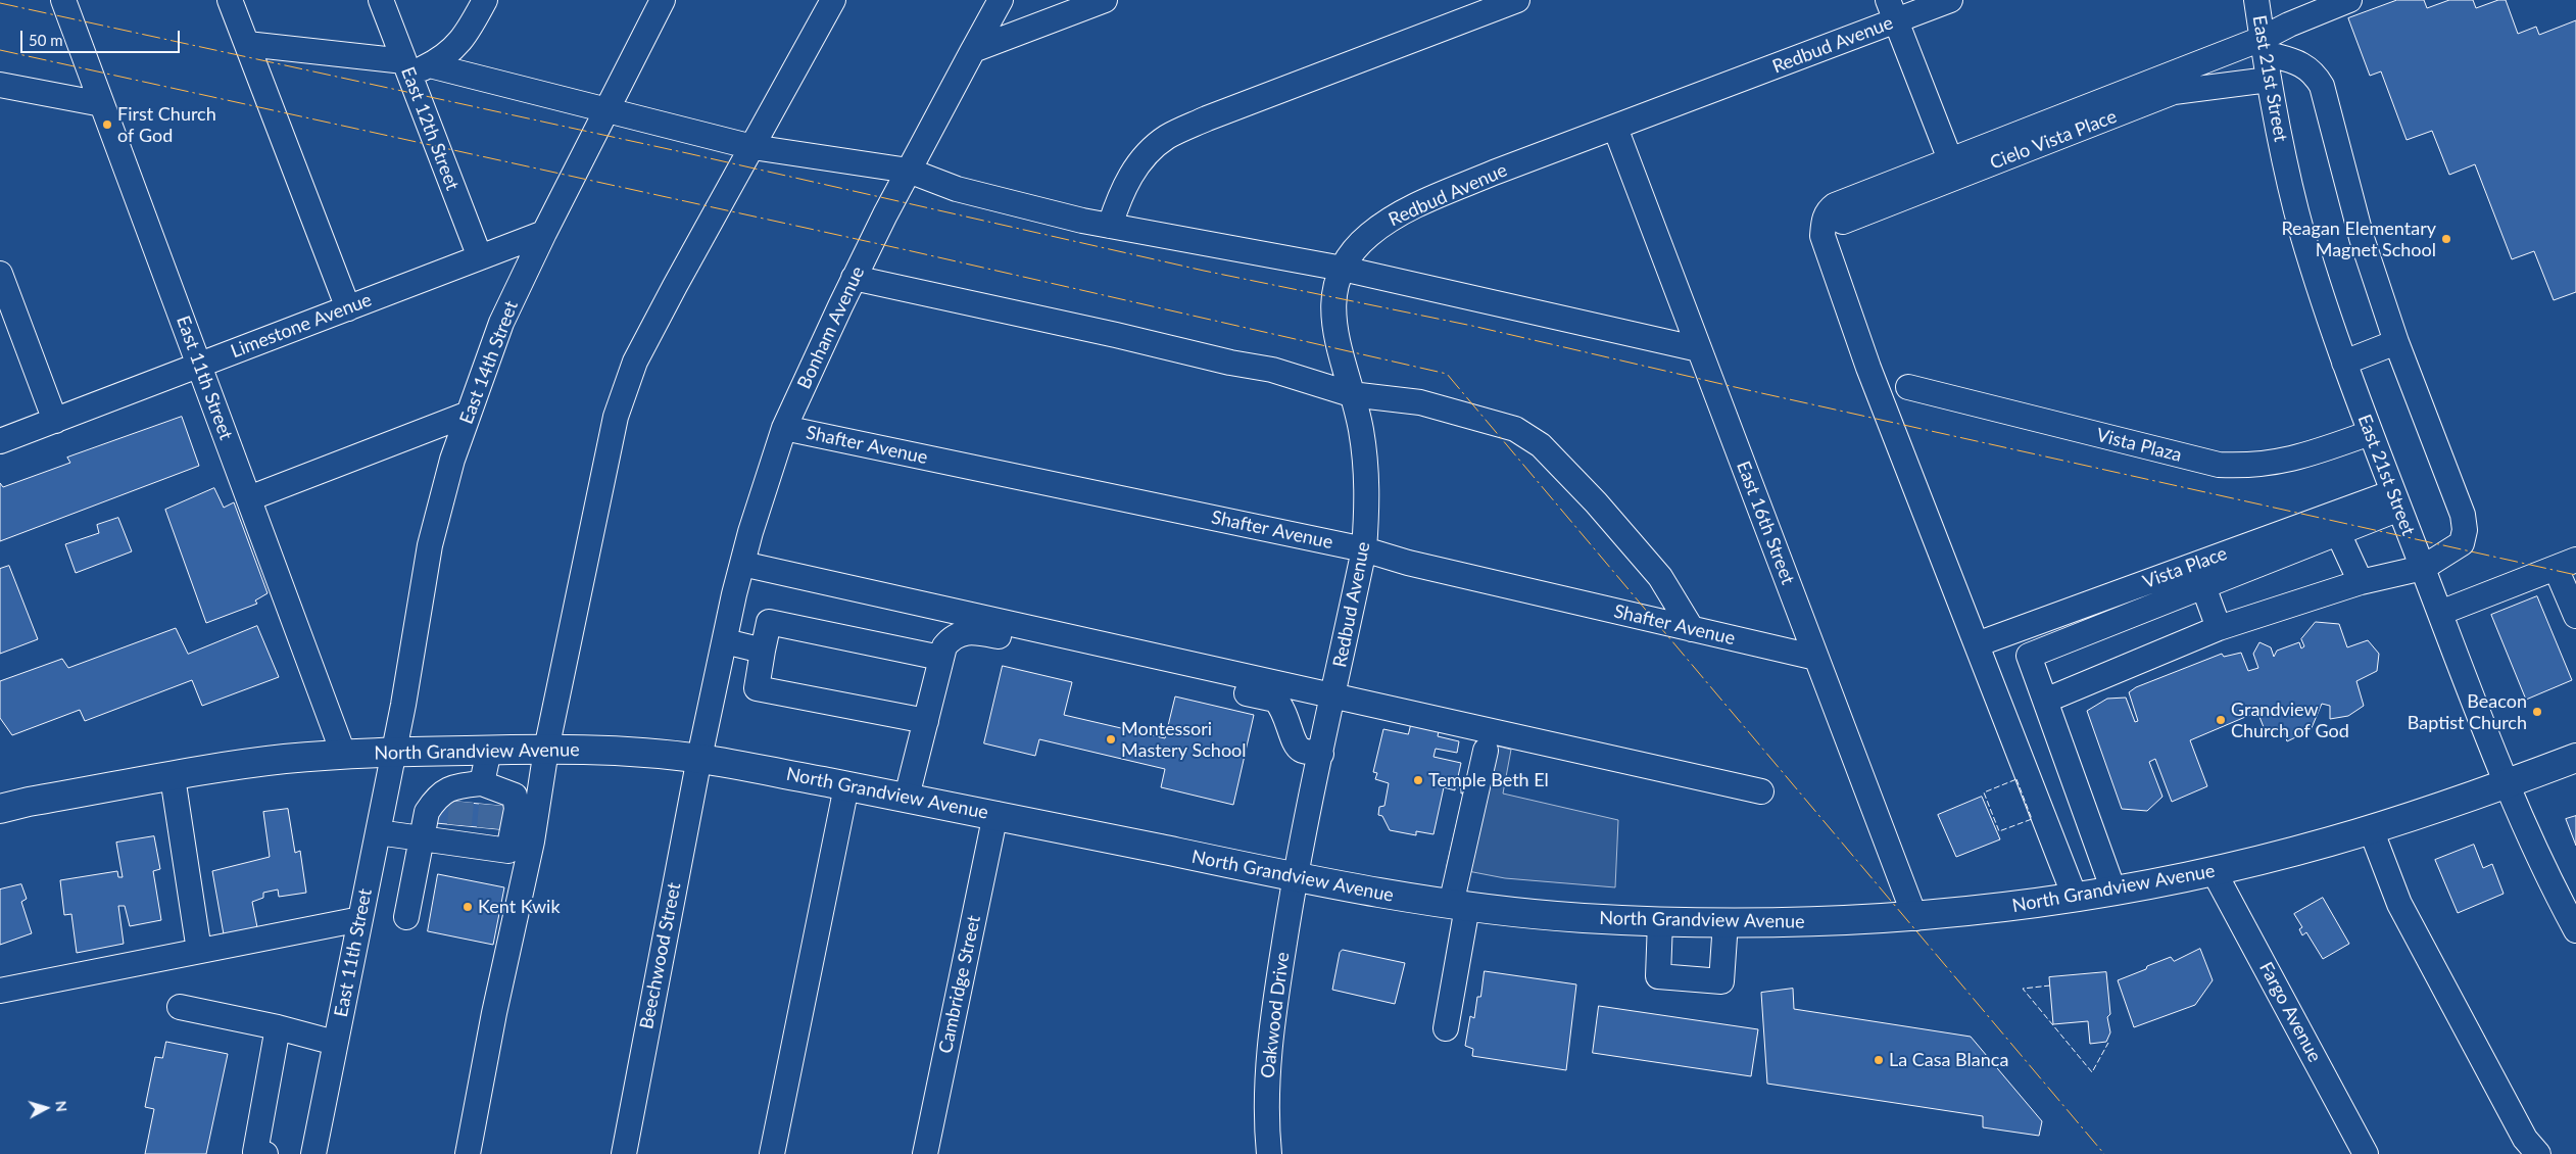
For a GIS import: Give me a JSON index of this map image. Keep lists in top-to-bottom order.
{
  "streets": {
    "main road": ["North Grandview Avenue"],
    "street": [
      "Redbud Avenue",
      "East 21st Street",
      "East 12th Street",
      "Cielo Vista Place",
      "Limestone Avenue",
      "Bonham Avenue",
      "East 14th Street",
      "East 11th Street",
      "Shafter Avenue",
      "Vista Plaza",
      "East 16th Street",
      "Vista Place",
      "Beechwood Street",
      "Cambridge Street",
      "Fargo Avenue",
      "Oakwood Drive"
    ]
  },
  "crossings": [
    ["Redbud Avenue", "Shafter Avenue"],
    ["Redbud Avenue", "East 16th Street"],
    ["Redbud Avenue", "North Grandview Avenue"],
    ["Redbud Avenue", "Oakwood Drive"],
    ["East 21st Street", "Cielo Vista Place"],
    ["East 21st Street", "Vista Plaza"],
    ["East 21st Street", "Vista Place"],
    ["East 21st Street", "North Grandview Avenue"],
    ["East 12th Street", "Limestone Avenue"],
    ["Limestone Avenue", "East 14th Street"],
    ["Limestone Avenue", "East 11th Street"],
    ["Bonham Avenue", "Shafter Avenue"],
    ["Bonham Avenue", "North Grandview Avenue"],
    ["Bonham Avenue", "Beechwood Street"],
    ["East 14th Street", "East 11th Street"],
    ["East 14th Street", "North Grandview Avenue"],
    ["East 11th Street", "North Grandview Avenue"],
    ["Shafter Avenue", "East 16th Street"],
    ["East 16th Street", "North Grandview Avenue"],
    ["North Grandview Avenue", "Beechwood Street"],
    ["North Grandview Avenue", "Cambridge Street"],
    ["North Grandview Avenue", "Fargo Avenue"],
    ["North Grandview Avenue", "Oakwood Drive"]
  ],
  "places": [
    "First Church of God",
    "Reagan Elementary Magnet School",
    "Beacon Baptist Church",
    "Grandview Church of God",
    "Montessori Mastery School",
    "Temple Beth El",
    "Kent Kwik",
    "La Casa Blanca"
  ],
  "scale_bar": "50 m",
  "north": "right"
}
